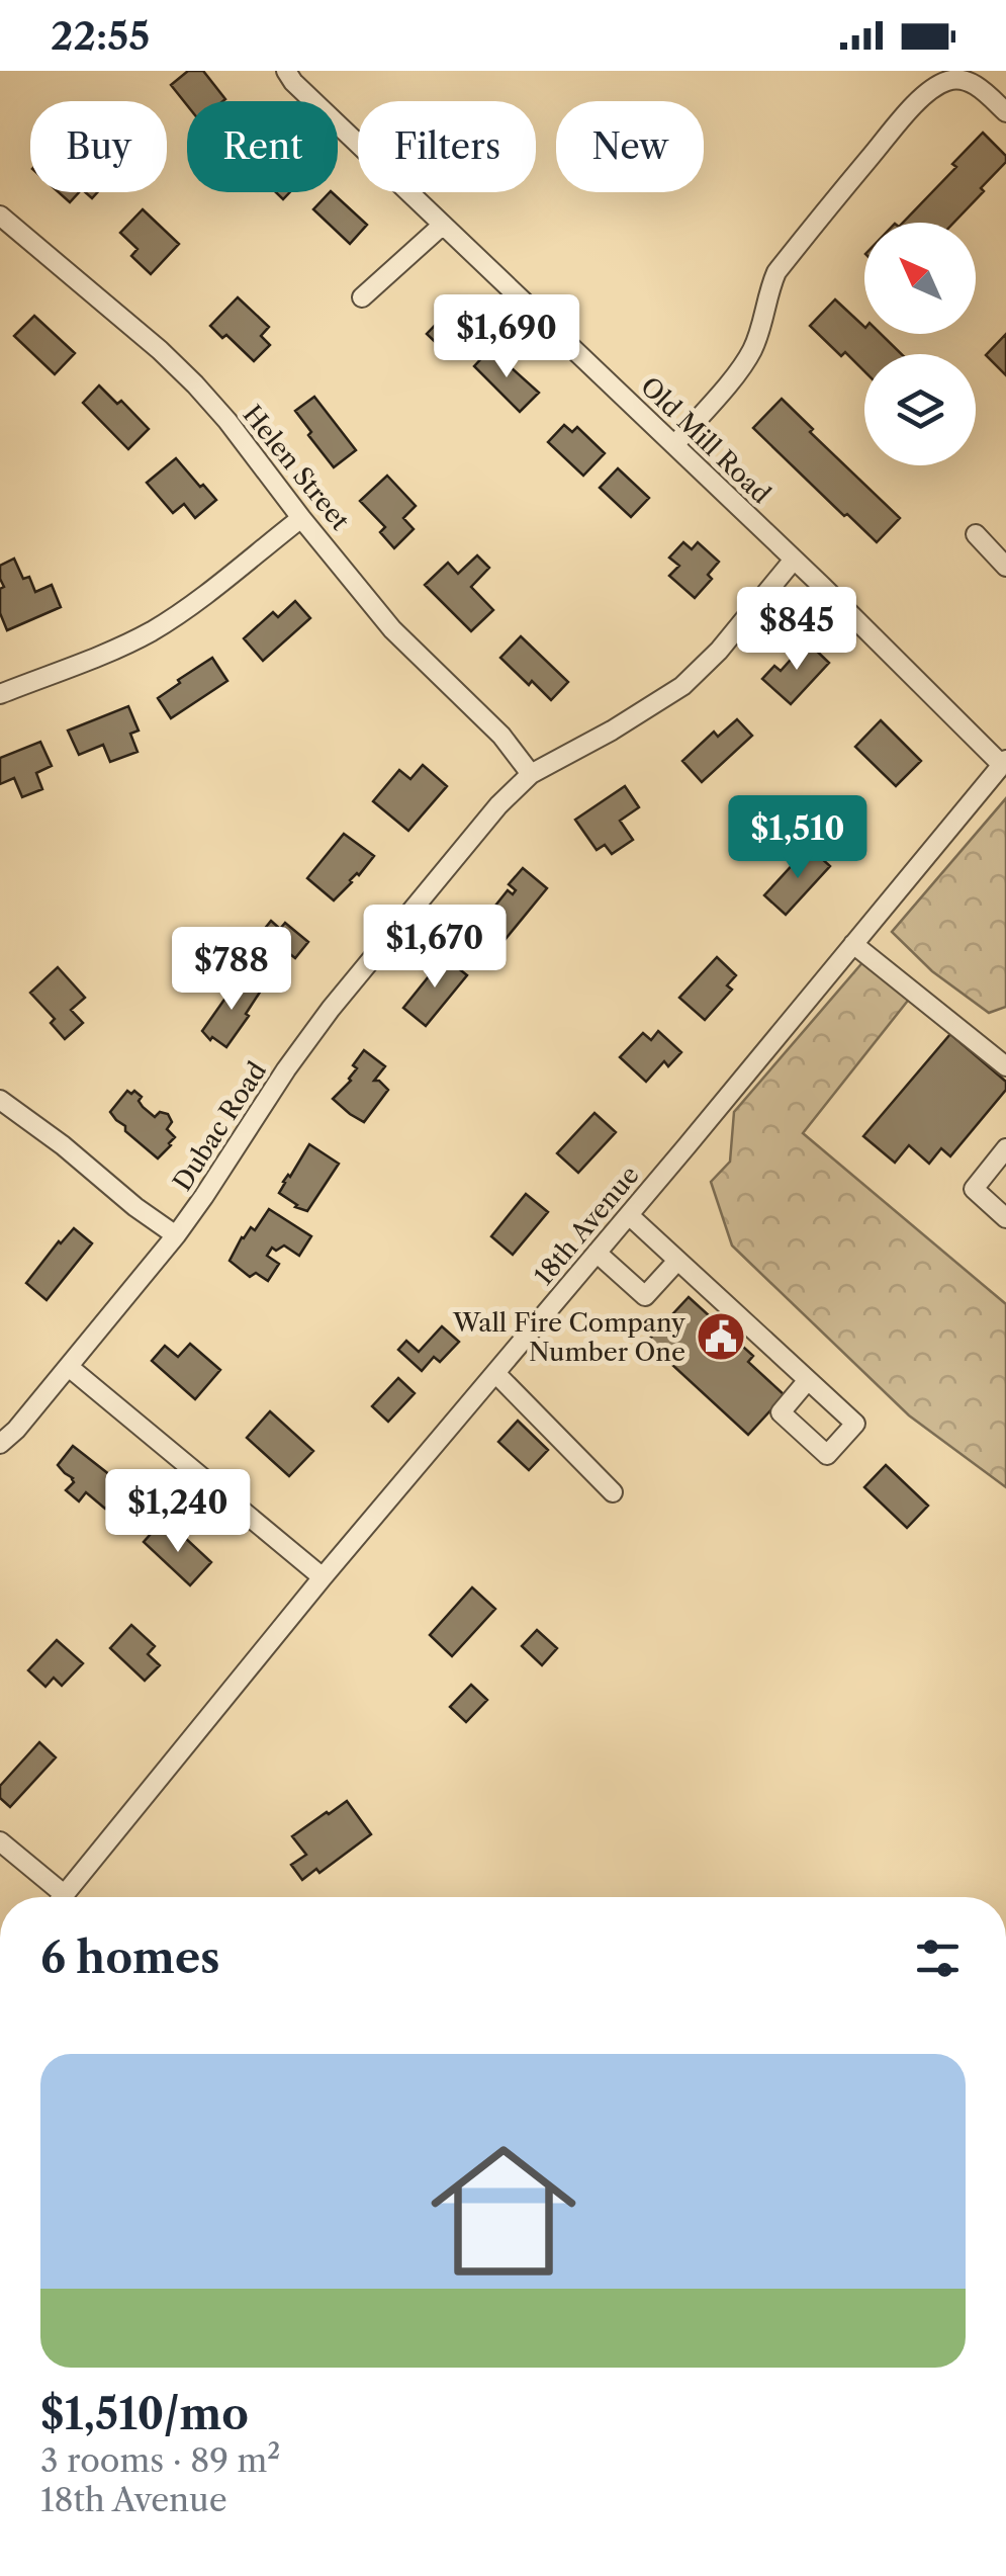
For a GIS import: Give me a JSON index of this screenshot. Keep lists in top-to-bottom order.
{
  "streets": {
    "street": [
      "Old Mill Road",
      "Helen Street",
      "Dubac Road",
      "18th Avenue"
    ]
  },
  "crossings": [
    ["Old Mill Road", "Dubac Road"],
    ["Old Mill Road", "18th Avenue"],
    ["Helen Street", "Dubac Road"]
  ],
  "places": {
    "public building": ["Wall Fire Company Number One"]
  },
  "north": "top left",
  "page": {
    "status": "22:55",
    "chip": [
      "Buy",
      "Rent",
      "Filters",
      "New"
    ],
    "price": [
      "$1,690",
      "$845",
      "$1,510",
      "$1,670",
      "$788",
      "$1,240"
    ],
    "heading": "6 homes",
    "list": [
      {
        "name": "$1,510/mo",
        "note": "3 rooms · 89 m² · 18th Avenue"
      }
    ]
  }
}
